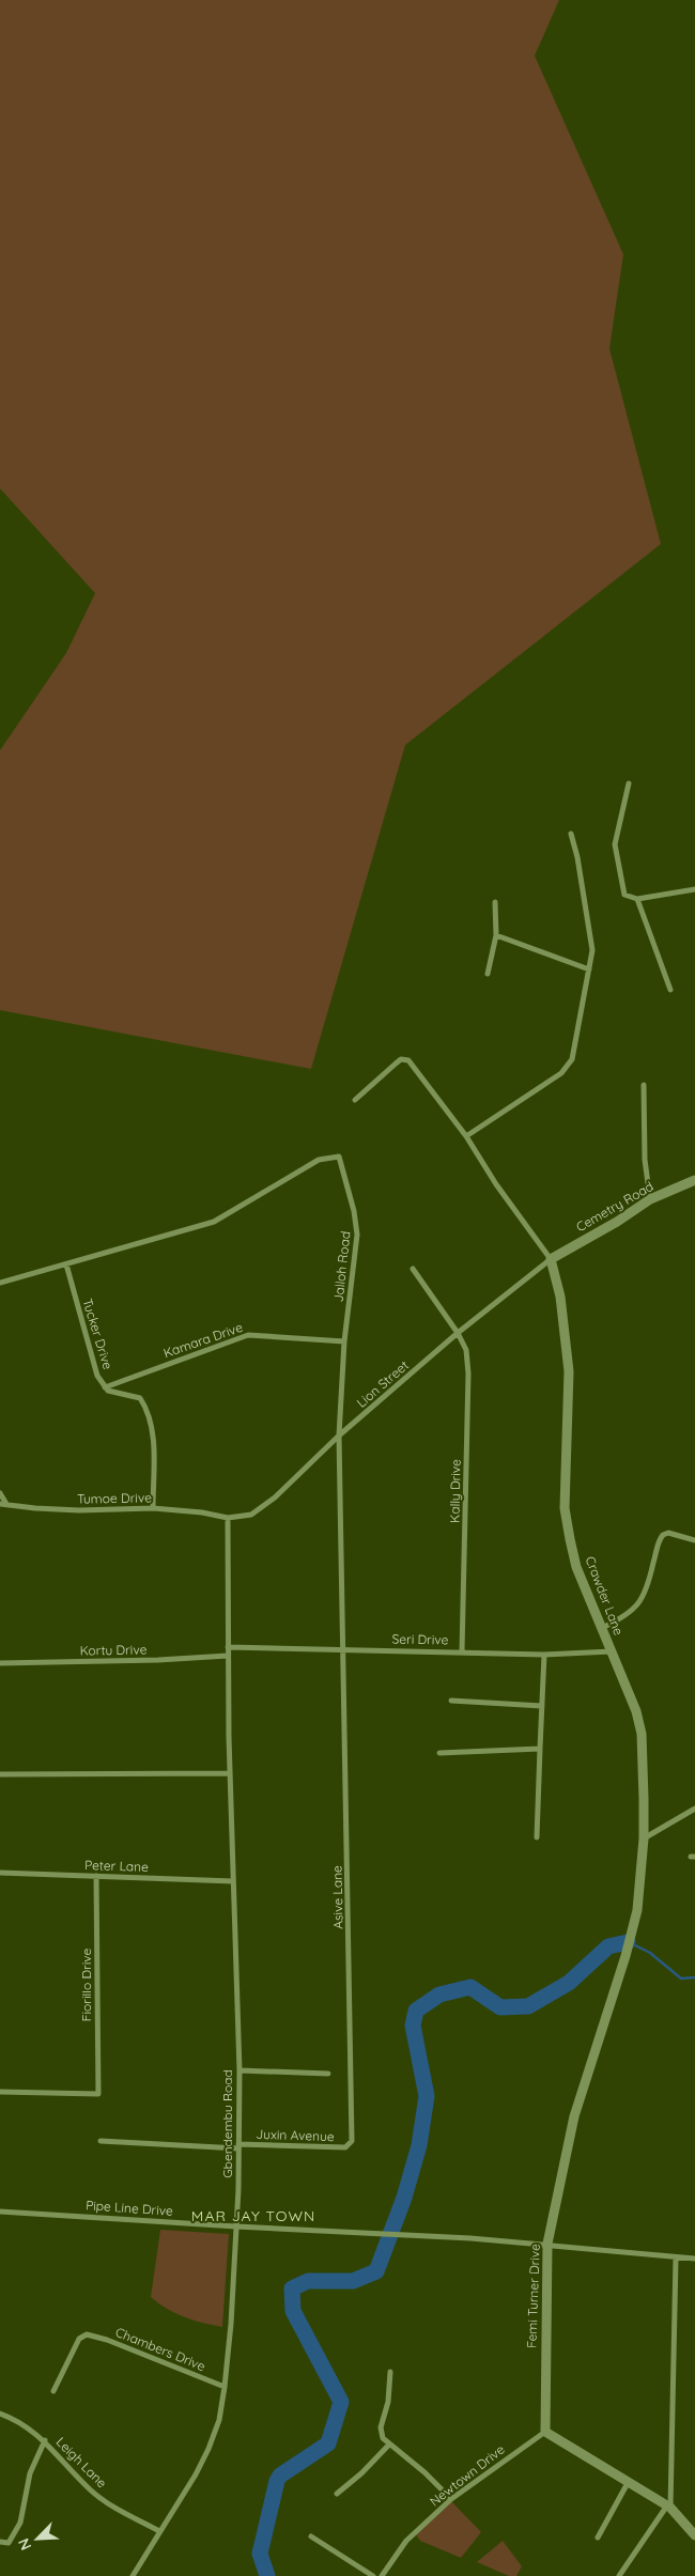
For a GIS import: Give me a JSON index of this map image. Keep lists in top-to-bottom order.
{
  "streets": {
    "street": [
      "Cemetry Road",
      "Jalloh Road",
      "Tucker Drive",
      "Kamara Drive",
      "Lion Street",
      "Kally Drive",
      "Tumoe Drive",
      "Crawder Lane",
      "Seri Drive",
      "Kortu Drive",
      "Peter Lane",
      "Asive Lane",
      "Fiorillo Drive",
      "Gbendembu Road",
      "Juxin Avenue",
      "Pipe Line Drive",
      "Femi Turner Drive",
      "Chambers Drive",
      "Leigh Lane",
      "Newtown Drive"
    ]
  },
  "crossings": [
    ["Cemetry Road", "Lion Street"],
    ["Cemetry Road", "Crawder Lane"],
    ["Jalloh Road", "Tucker Drive"],
    ["Jalloh Road", "Kamara Drive"],
    ["Jalloh Road", "Lion Street"],
    ["Jalloh Road", "Seri Drive"],
    ["Jalloh Road", "Asive Lane"],
    ["Tucker Drive", "Kamara Drive"],
    ["Tucker Drive", "Tumoe Drive"],
    ["Lion Street", "Kally Drive"],
    ["Lion Street", "Tumoe Drive"],
    ["Lion Street", "Crawder Lane"],
    ["Lion Street", "Gbendembu Road"],
    ["Kally Drive", "Seri Drive"],
    ["Tumoe Drive", "Gbendembu Road"],
    ["Crawder Lane", "Seri Drive"],
    ["Crawder Lane", "Femi Turner Drive"],
    ["Seri Drive", "Asive Lane"],
    ["Seri Drive", "Gbendembu Road"],
    ["Kortu Drive", "Gbendembu Road"],
    ["Peter Lane", "Fiorillo Drive"],
    ["Peter Lane", "Gbendembu Road"],
    ["Asive Lane", "Juxin Avenue"],
    ["Gbendembu Road", "Juxin Avenue"],
    ["Gbendembu Road", "Pipe Line Drive"],
    ["Gbendembu Road", "Chambers Drive"],
    ["Gbendembu Road", "Leigh Lane"],
    ["Pipe Line Drive", "Femi Turner Drive"],
    ["Femi Turner Drive", "Newtown Drive"]
  ],
  "districts": ["MAR JAY TOWN"],
  "north": "bottom left"
}
